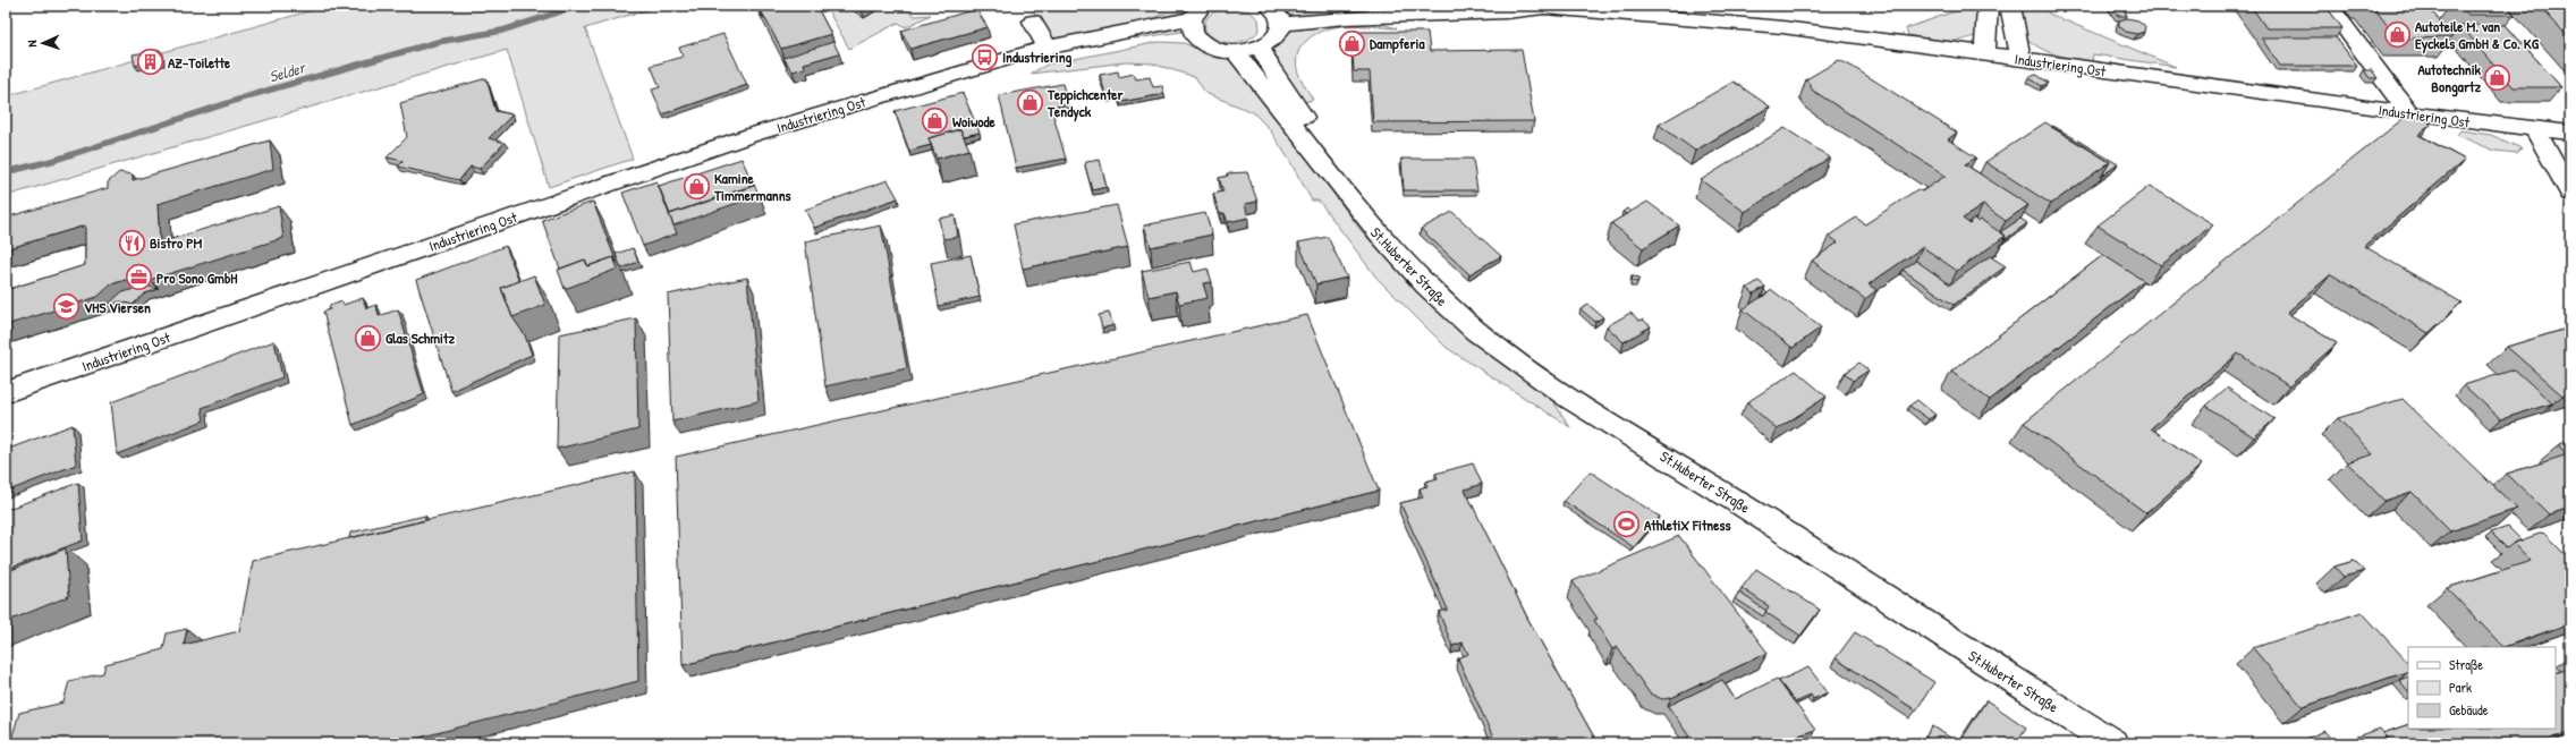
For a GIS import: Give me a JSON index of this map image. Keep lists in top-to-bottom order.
{
  "streets": {
    "street": ["Industriering Ost", "St.Huberter Straße"]
  },
  "water": ["Selder"],
  "places": {
    "shop": [
      "Autoteile M. van Eyckels GmbH & Co. KG",
      "Dampferia",
      "Autotechnik Bongartz",
      "Teppichcenter Tendyck",
      "Woiwode",
      "Kamine Timmermanns",
      "Glas Schmitz"
    ],
    "bus stop": ["Industriering"],
    "building": ["AZ-Toilette"],
    "restaurant": ["Bistro PM"],
    "office": ["Pro Sono GmbH"],
    "school or university": ["VHS Viersen"],
    "sports": ["AthletiX Fitness"]
  },
  "legend": ["Straße", "Park", "Gebäude"],
  "north": "left"
}
